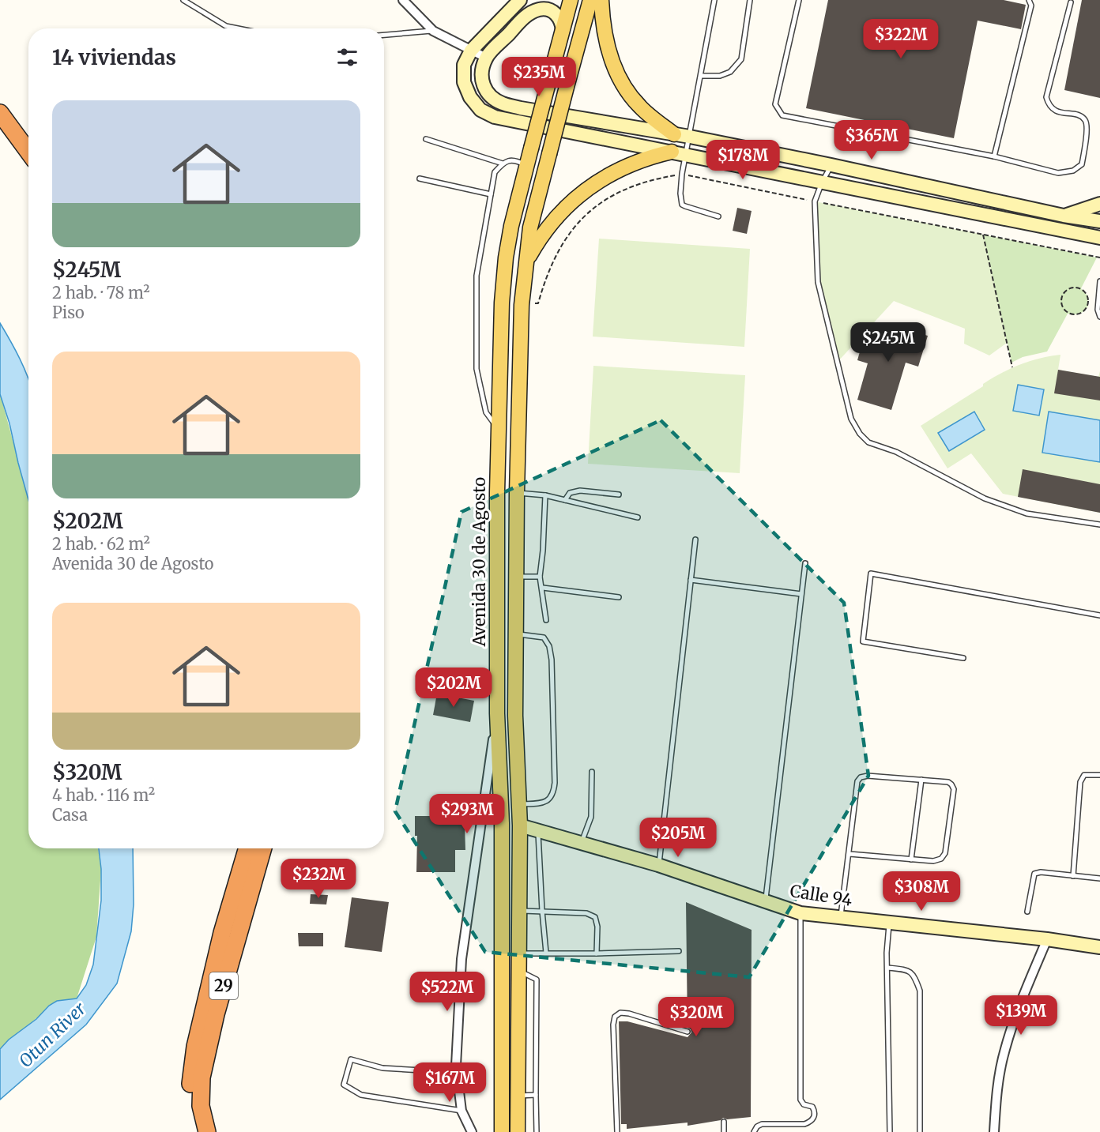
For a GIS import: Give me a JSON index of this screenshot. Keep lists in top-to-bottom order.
{
  "streets": {
    "highway": ["29"],
    "main road": ["Avenida 30 de Agosto"],
    "street": ["Calle 94"]
  },
  "water": ["Otun River"],
  "page": {
    "price": [
      "$322M",
      "$235M",
      "$365M",
      "$178M",
      "$245M",
      "$202M",
      "$293M",
      "$205M",
      "$232M",
      "$308M",
      "$522M",
      "$139M",
      "$320M",
      "$167M"
    ],
    "heading": "14 viviendas",
    "list": [
      {
        "name": "$245M",
        "note": "2 hab. · 78 m² · Piso"
      },
      {
        "name": "$202M",
        "note": "2 hab. · 62 m² · Avenida 30 de Agosto"
      },
      {
        "name": "$320M",
        "note": "4 hab. · 116 m² · Casa"
      }
    ]
  }
}
